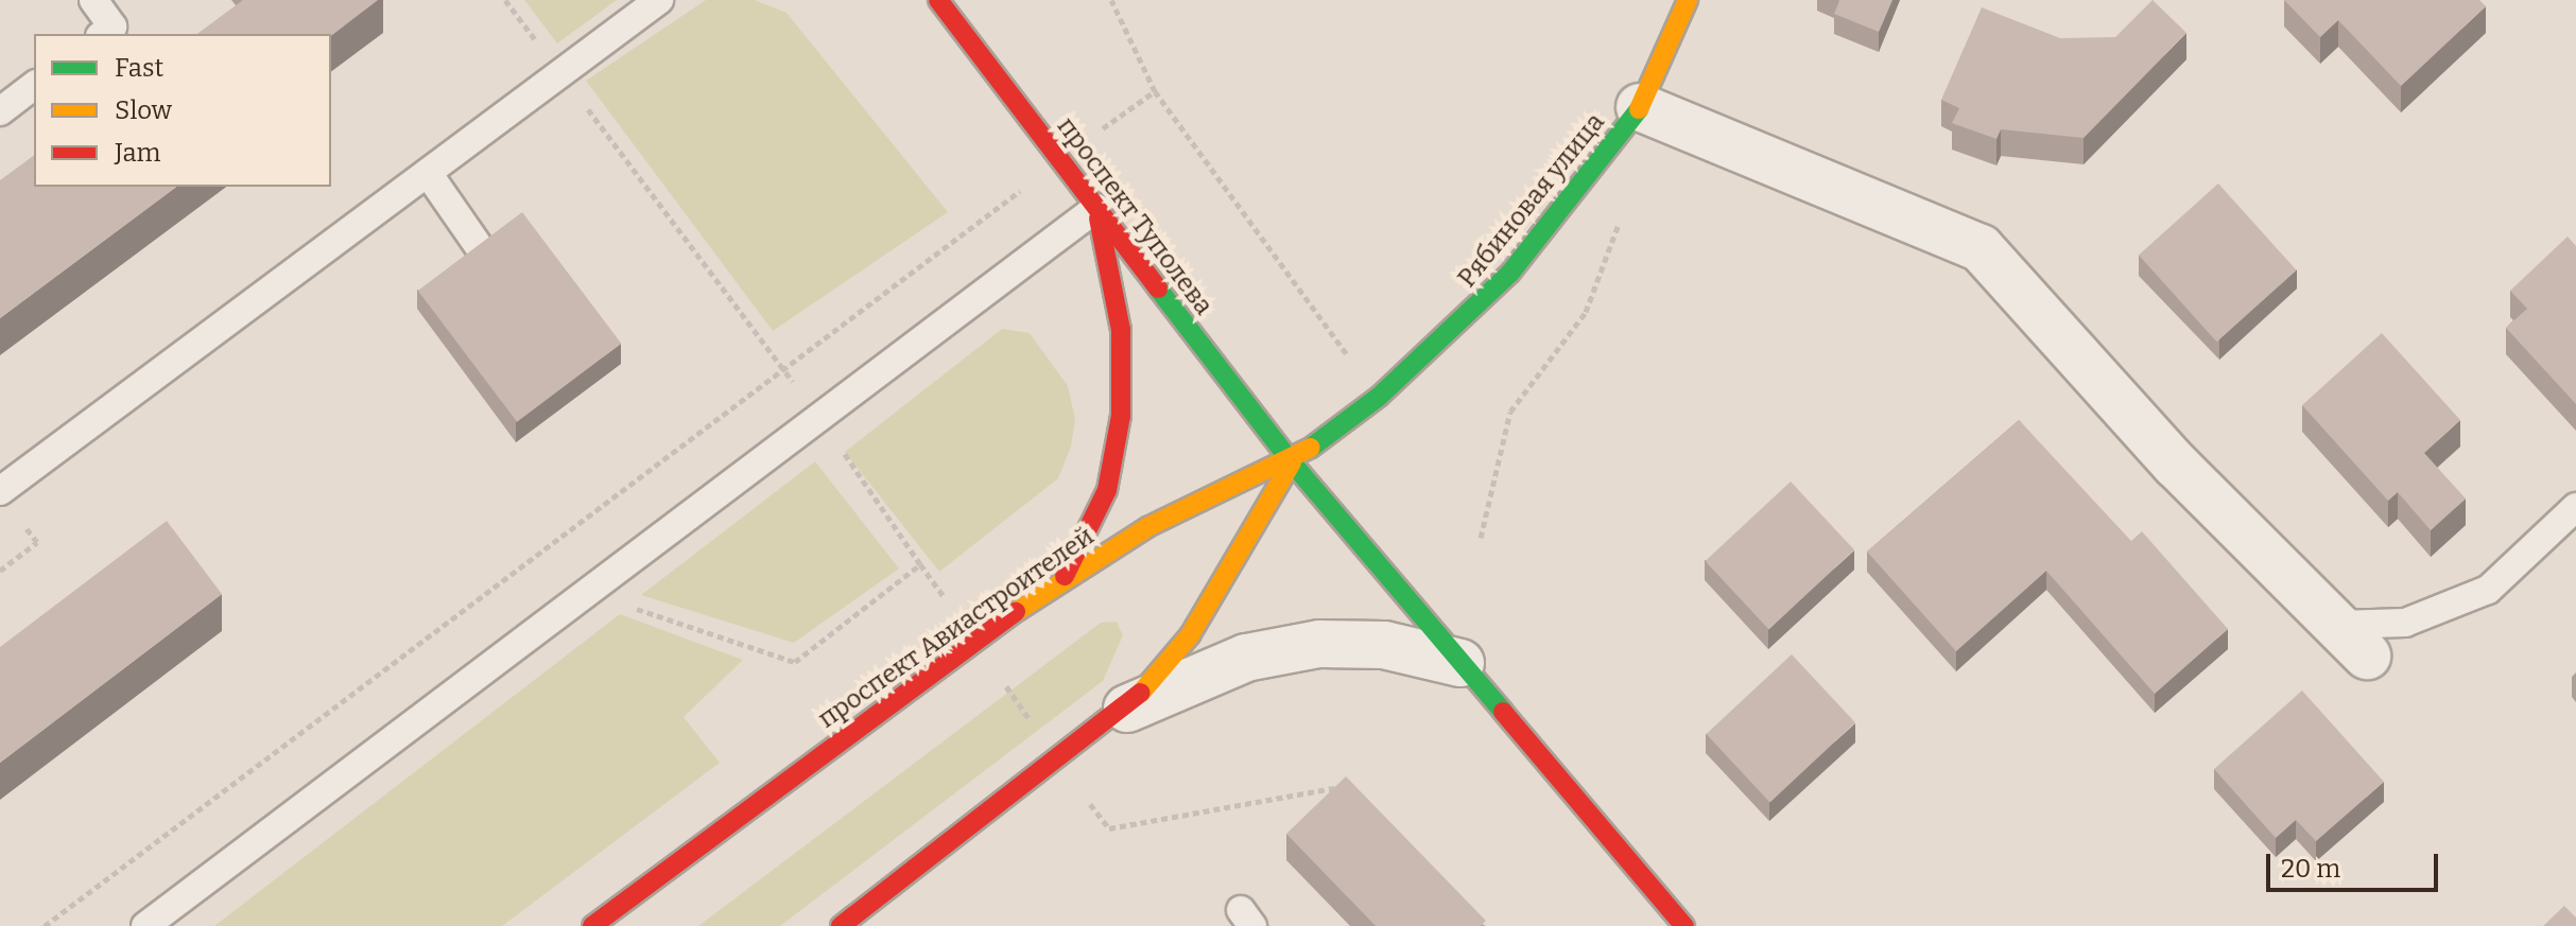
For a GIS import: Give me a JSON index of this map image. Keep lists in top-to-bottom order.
{
  "streets": {
    "main road": ["Рябиновая улица", "проспект Туполева", "проспект Авиастроителей"]
  },
  "crossings": [
    ["Рябиновая улица", "проспект Туполева"],
    ["Рябиновая улица", "проспект Авиастроителей"],
    ["проспект Туполева", "проспект Авиастроителей"]
  ],
  "legend": ["Fast", "Slow", "Jam"],
  "scale_bar": "20 m"
}
